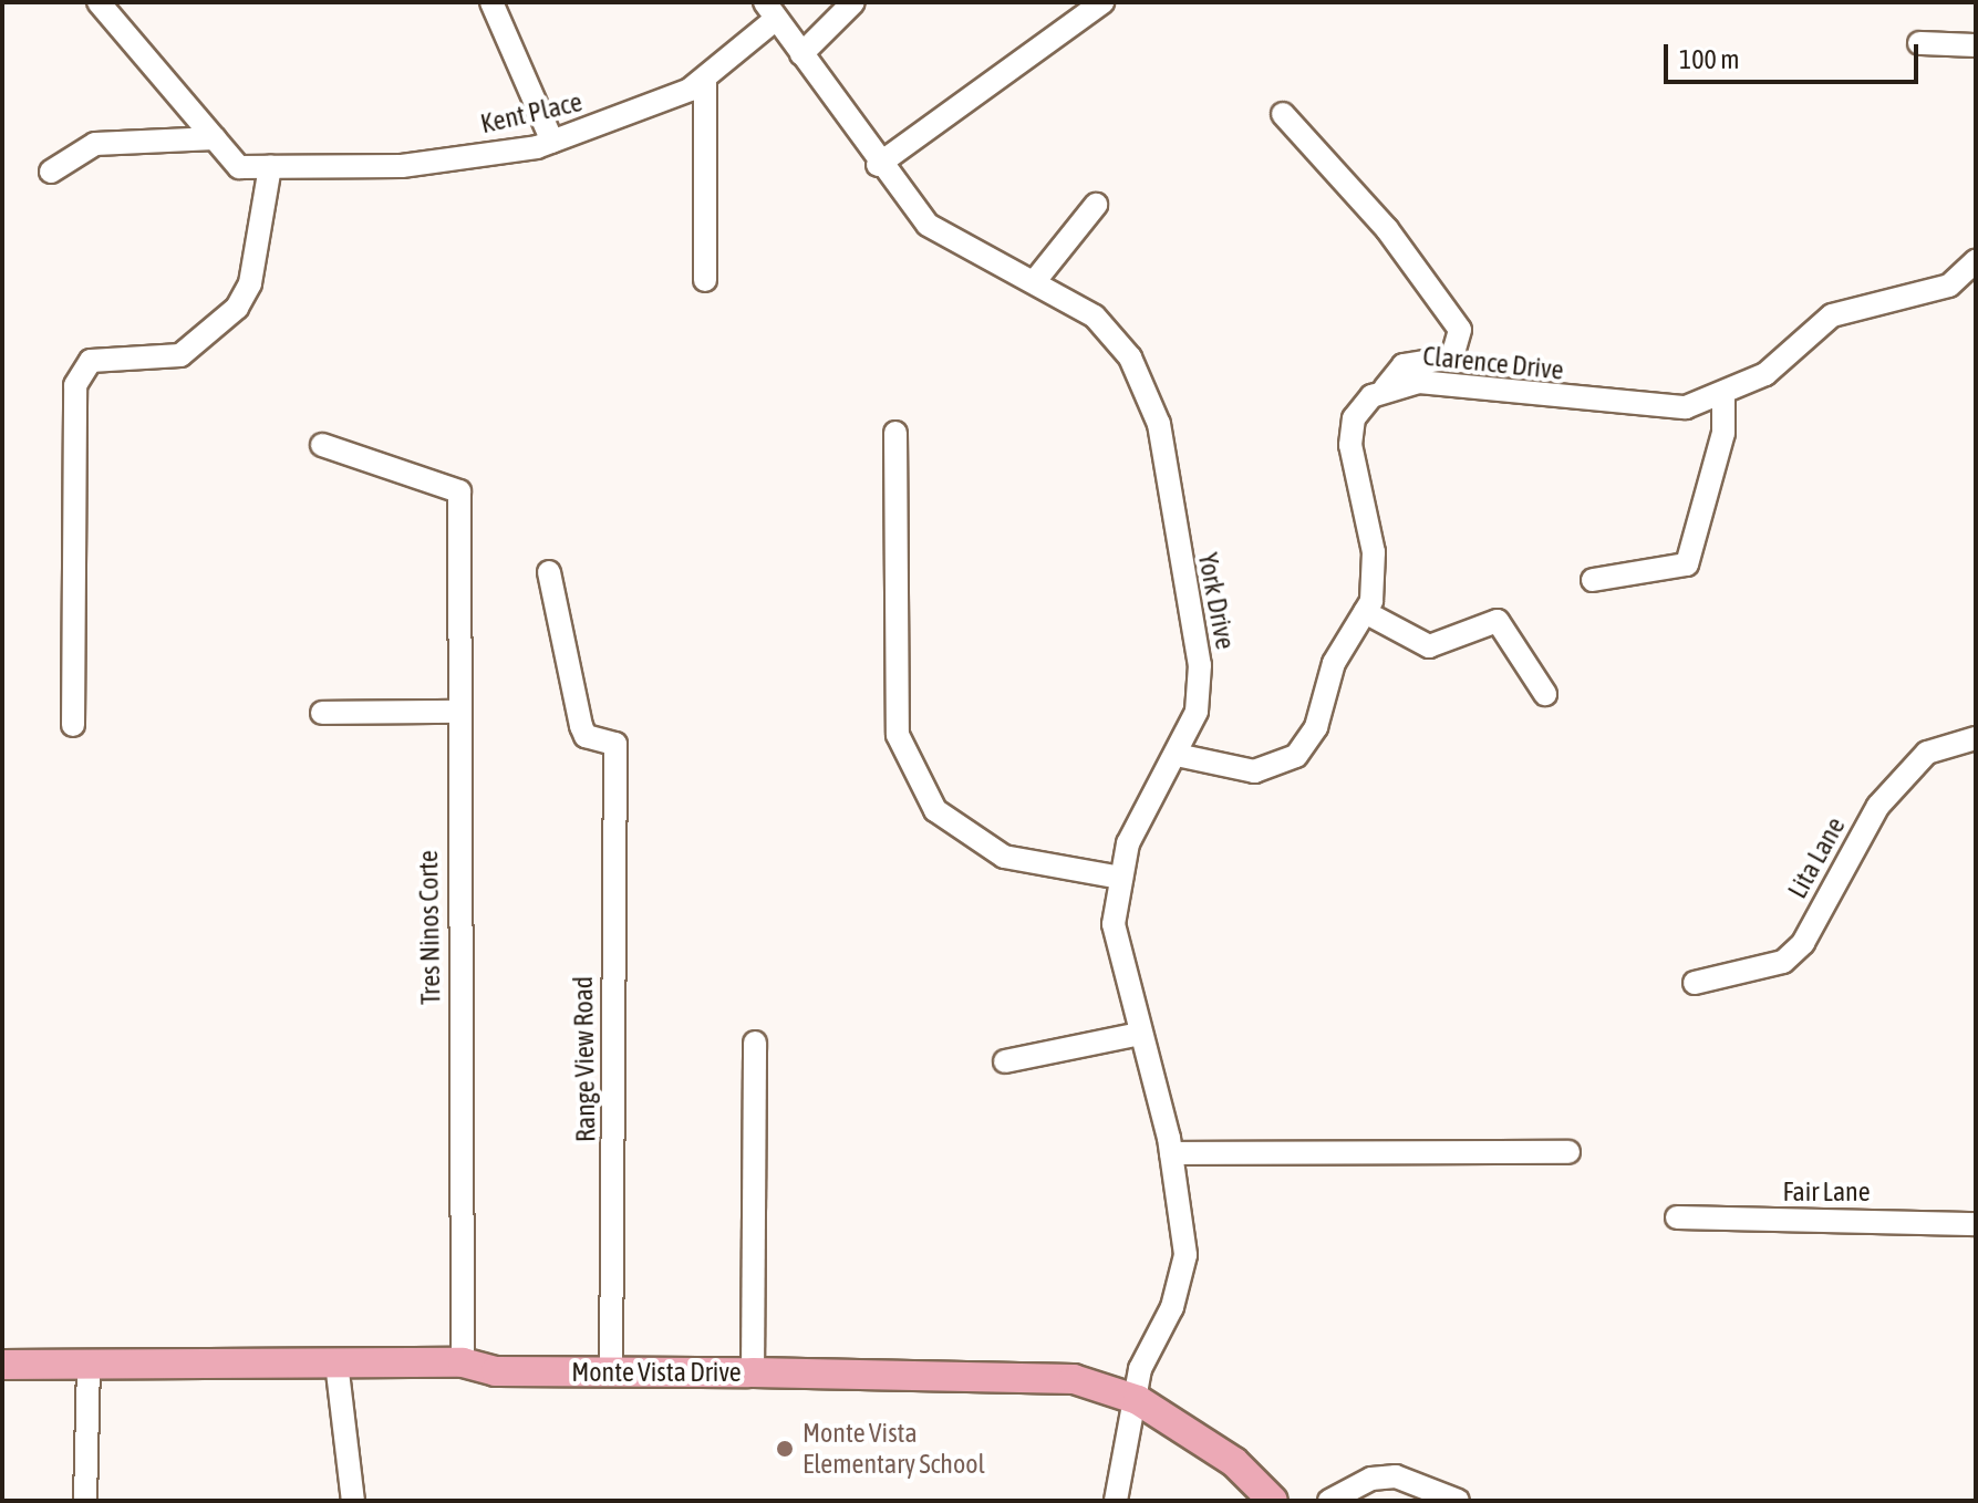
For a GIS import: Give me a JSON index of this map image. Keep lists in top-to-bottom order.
{
  "streets": {
    "main road": ["Monte Vista Drive"],
    "street": [
      "Kent Place",
      "Clarence Drive",
      "York Drive",
      "Lita Lane",
      "Tres Ninos Corte",
      "Range View Road",
      "Fair Lane"
    ]
  },
  "crossings": [
    ["Kent Place", "York Drive"],
    ["York Drive", "Monte Vista Drive"],
    ["Tres Ninos Corte", "Monte Vista Drive"],
    ["Range View Road", "Monte Vista Drive"]
  ],
  "places": ["Monte Vista Elementary School"],
  "scale_bar": "100 m"
}
